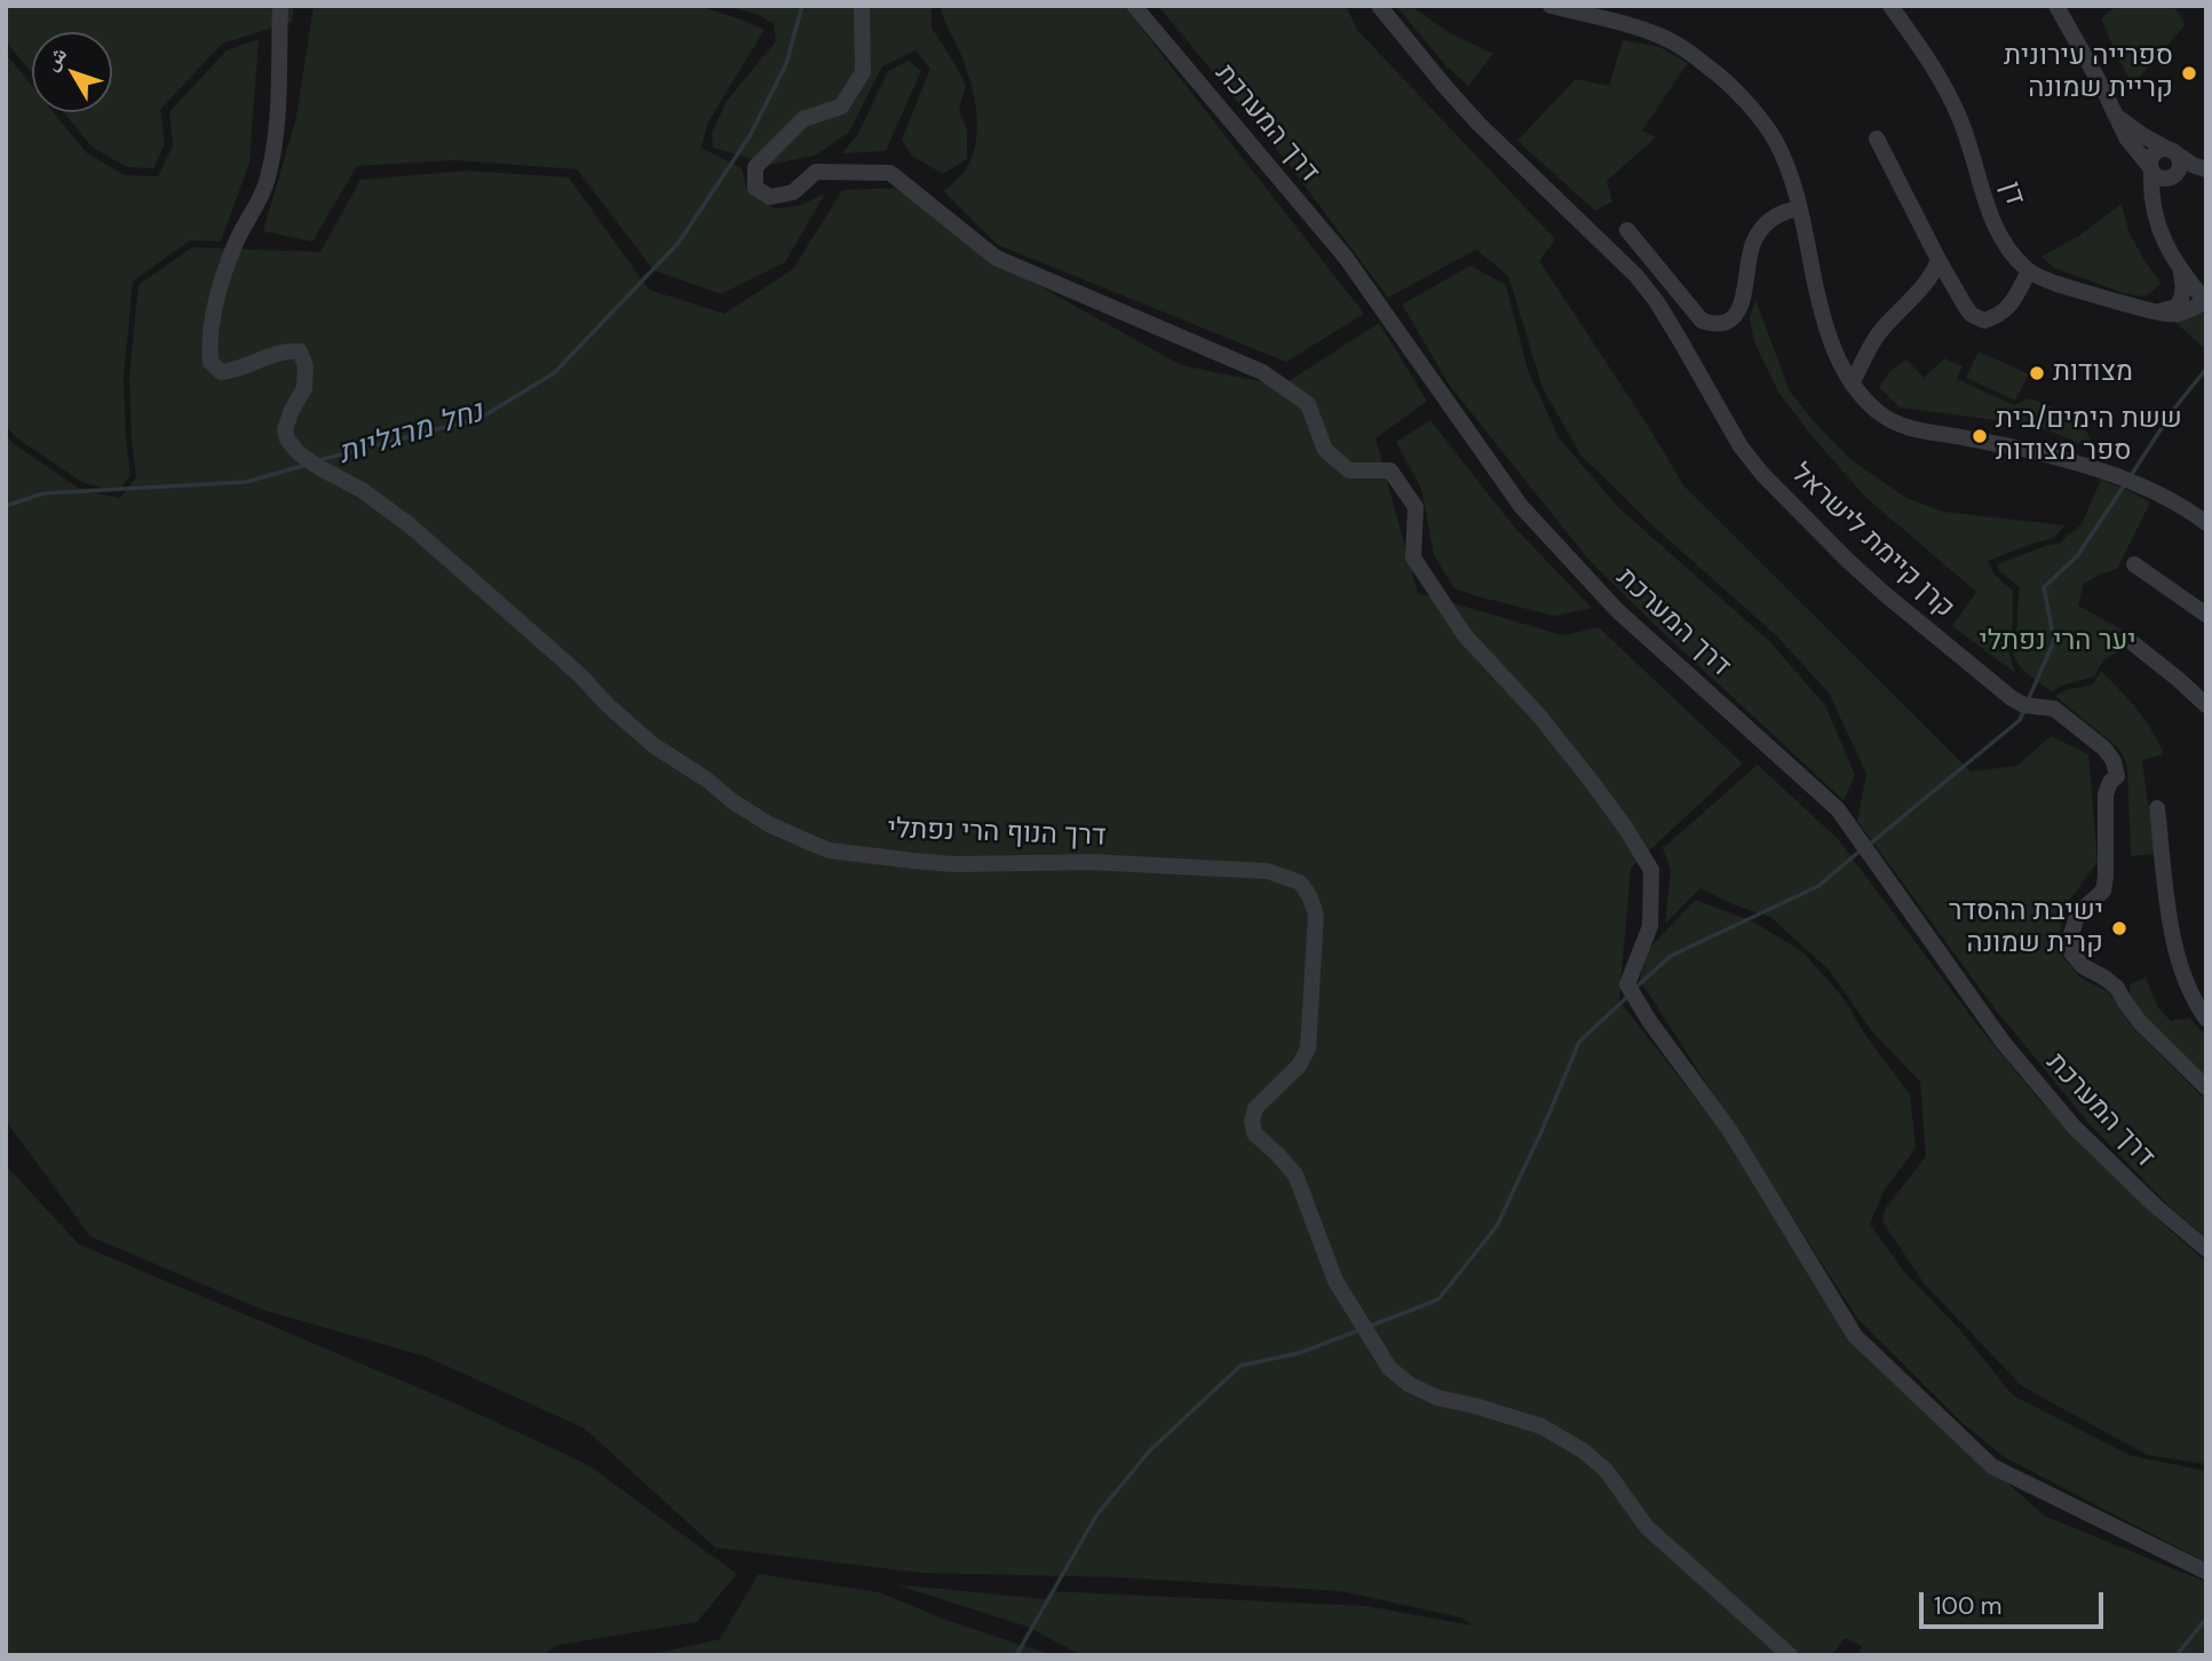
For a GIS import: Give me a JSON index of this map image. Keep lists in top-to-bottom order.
{
  "streets": {
    "street": [
      "דרך המערכת",
      "דן",
      "קרן קיימת לישראל",
      "דרך הנוף הרי נפתלי"
    ]
  },
  "water": ["נחל מרגליות"],
  "parks": ["יער הרי נפתלי"],
  "places": [
    "ספרייה עירונית קריית שמונה",
    "מצודות",
    "ששת הימים/בית ספר מצודות",
    "ישיבת ההסדר קרית שמונה"
  ],
  "scale_bar": "100 m",
  "north": "top left"
}
